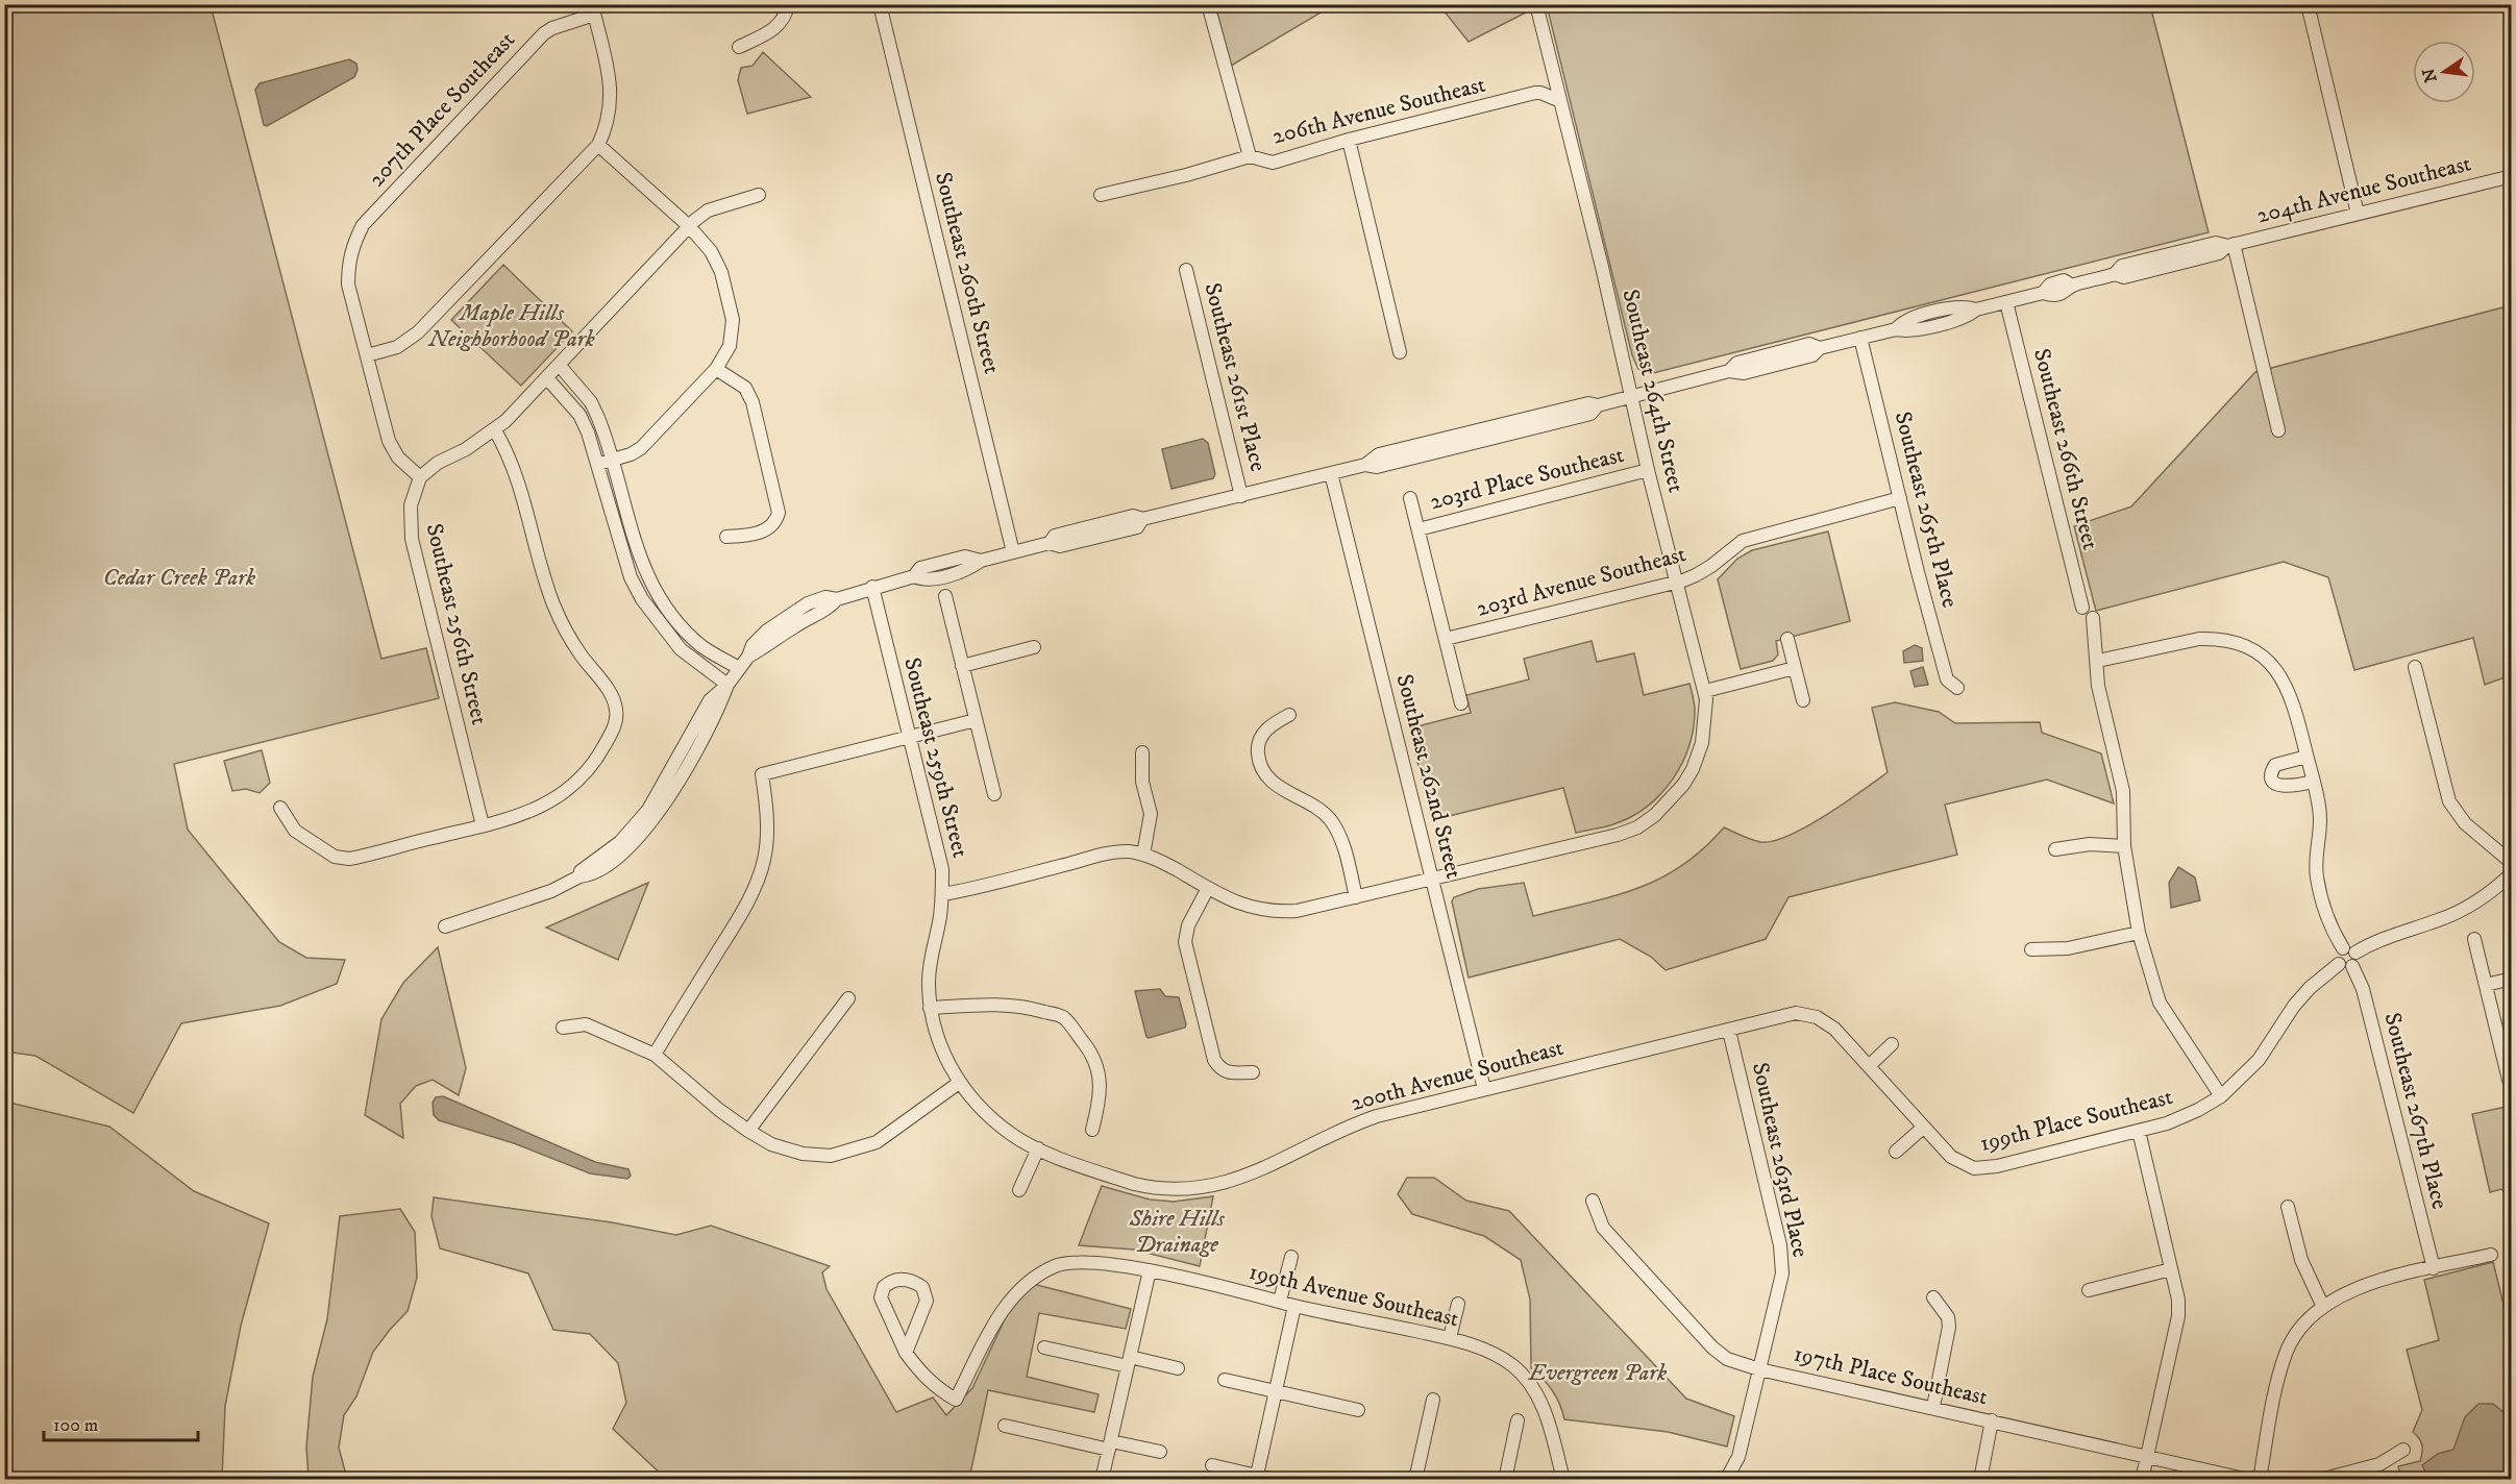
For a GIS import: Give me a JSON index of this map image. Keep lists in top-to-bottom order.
{
  "streets": {
    "street": [
      "207th Place Southeast",
      "206th Avenue Southeast",
      "204th Avenue Southeast",
      "Southeast 260th Street",
      "Southeast 261st Place",
      "Southeast 264th Street",
      "Southeast 266th Street",
      "203rd Place Southeast",
      "Southeast 265th Place",
      "203rd Avenue Southeast",
      "Southeast 256th Street",
      "Southeast 259th Street",
      "Southeast 262nd Street",
      "200th Avenue Southeast",
      "Southeast 267th Place",
      "199th Place Southeast",
      "Southeast 263rd Place",
      "199th Avenue Southeast",
      "197th Place Southeast"
    ]
  },
  "crossings": [
    ["206th Avenue Southeast", "Southeast 264th Street"],
    ["204th Avenue Southeast", "Southeast 260th Street"],
    ["204th Avenue Southeast", "Southeast 261st Place"],
    ["204th Avenue Southeast", "Southeast 264th Street"],
    ["204th Avenue Southeast", "Southeast 266th Street"],
    ["204th Avenue Southeast", "Southeast 265th Place"],
    ["204th Avenue Southeast", "Southeast 259th Street"],
    ["204th Avenue Southeast", "Southeast 262nd Street"],
    ["Southeast 264th Street", "203rd Place Southeast"],
    ["Southeast 264th Street", "203rd Avenue Southeast"],
    ["Southeast 264th Street", "Southeast 262nd Street"],
    ["Southeast 265th Place", "203rd Avenue Southeast"],
    ["Southeast 259th Street", "200th Avenue Southeast"],
    ["Southeast 262nd Street", "200th Avenue Southeast"],
    ["200th Avenue Southeast", "199th Place Southeast"],
    ["200th Avenue Southeast", "Southeast 263rd Place"],
    ["Southeast 267th Place", "199th Place Southeast"],
    ["Southeast 263rd Place", "197th Place Southeast"]
  ],
  "parks": [
    "Maple Hills Neighborhood Park",
    "Cedar Creek Park",
    "Shire Hills Drainage",
    "Evergreen Park"
  ],
  "scale_bar": "100 m",
  "north": "left"
}
